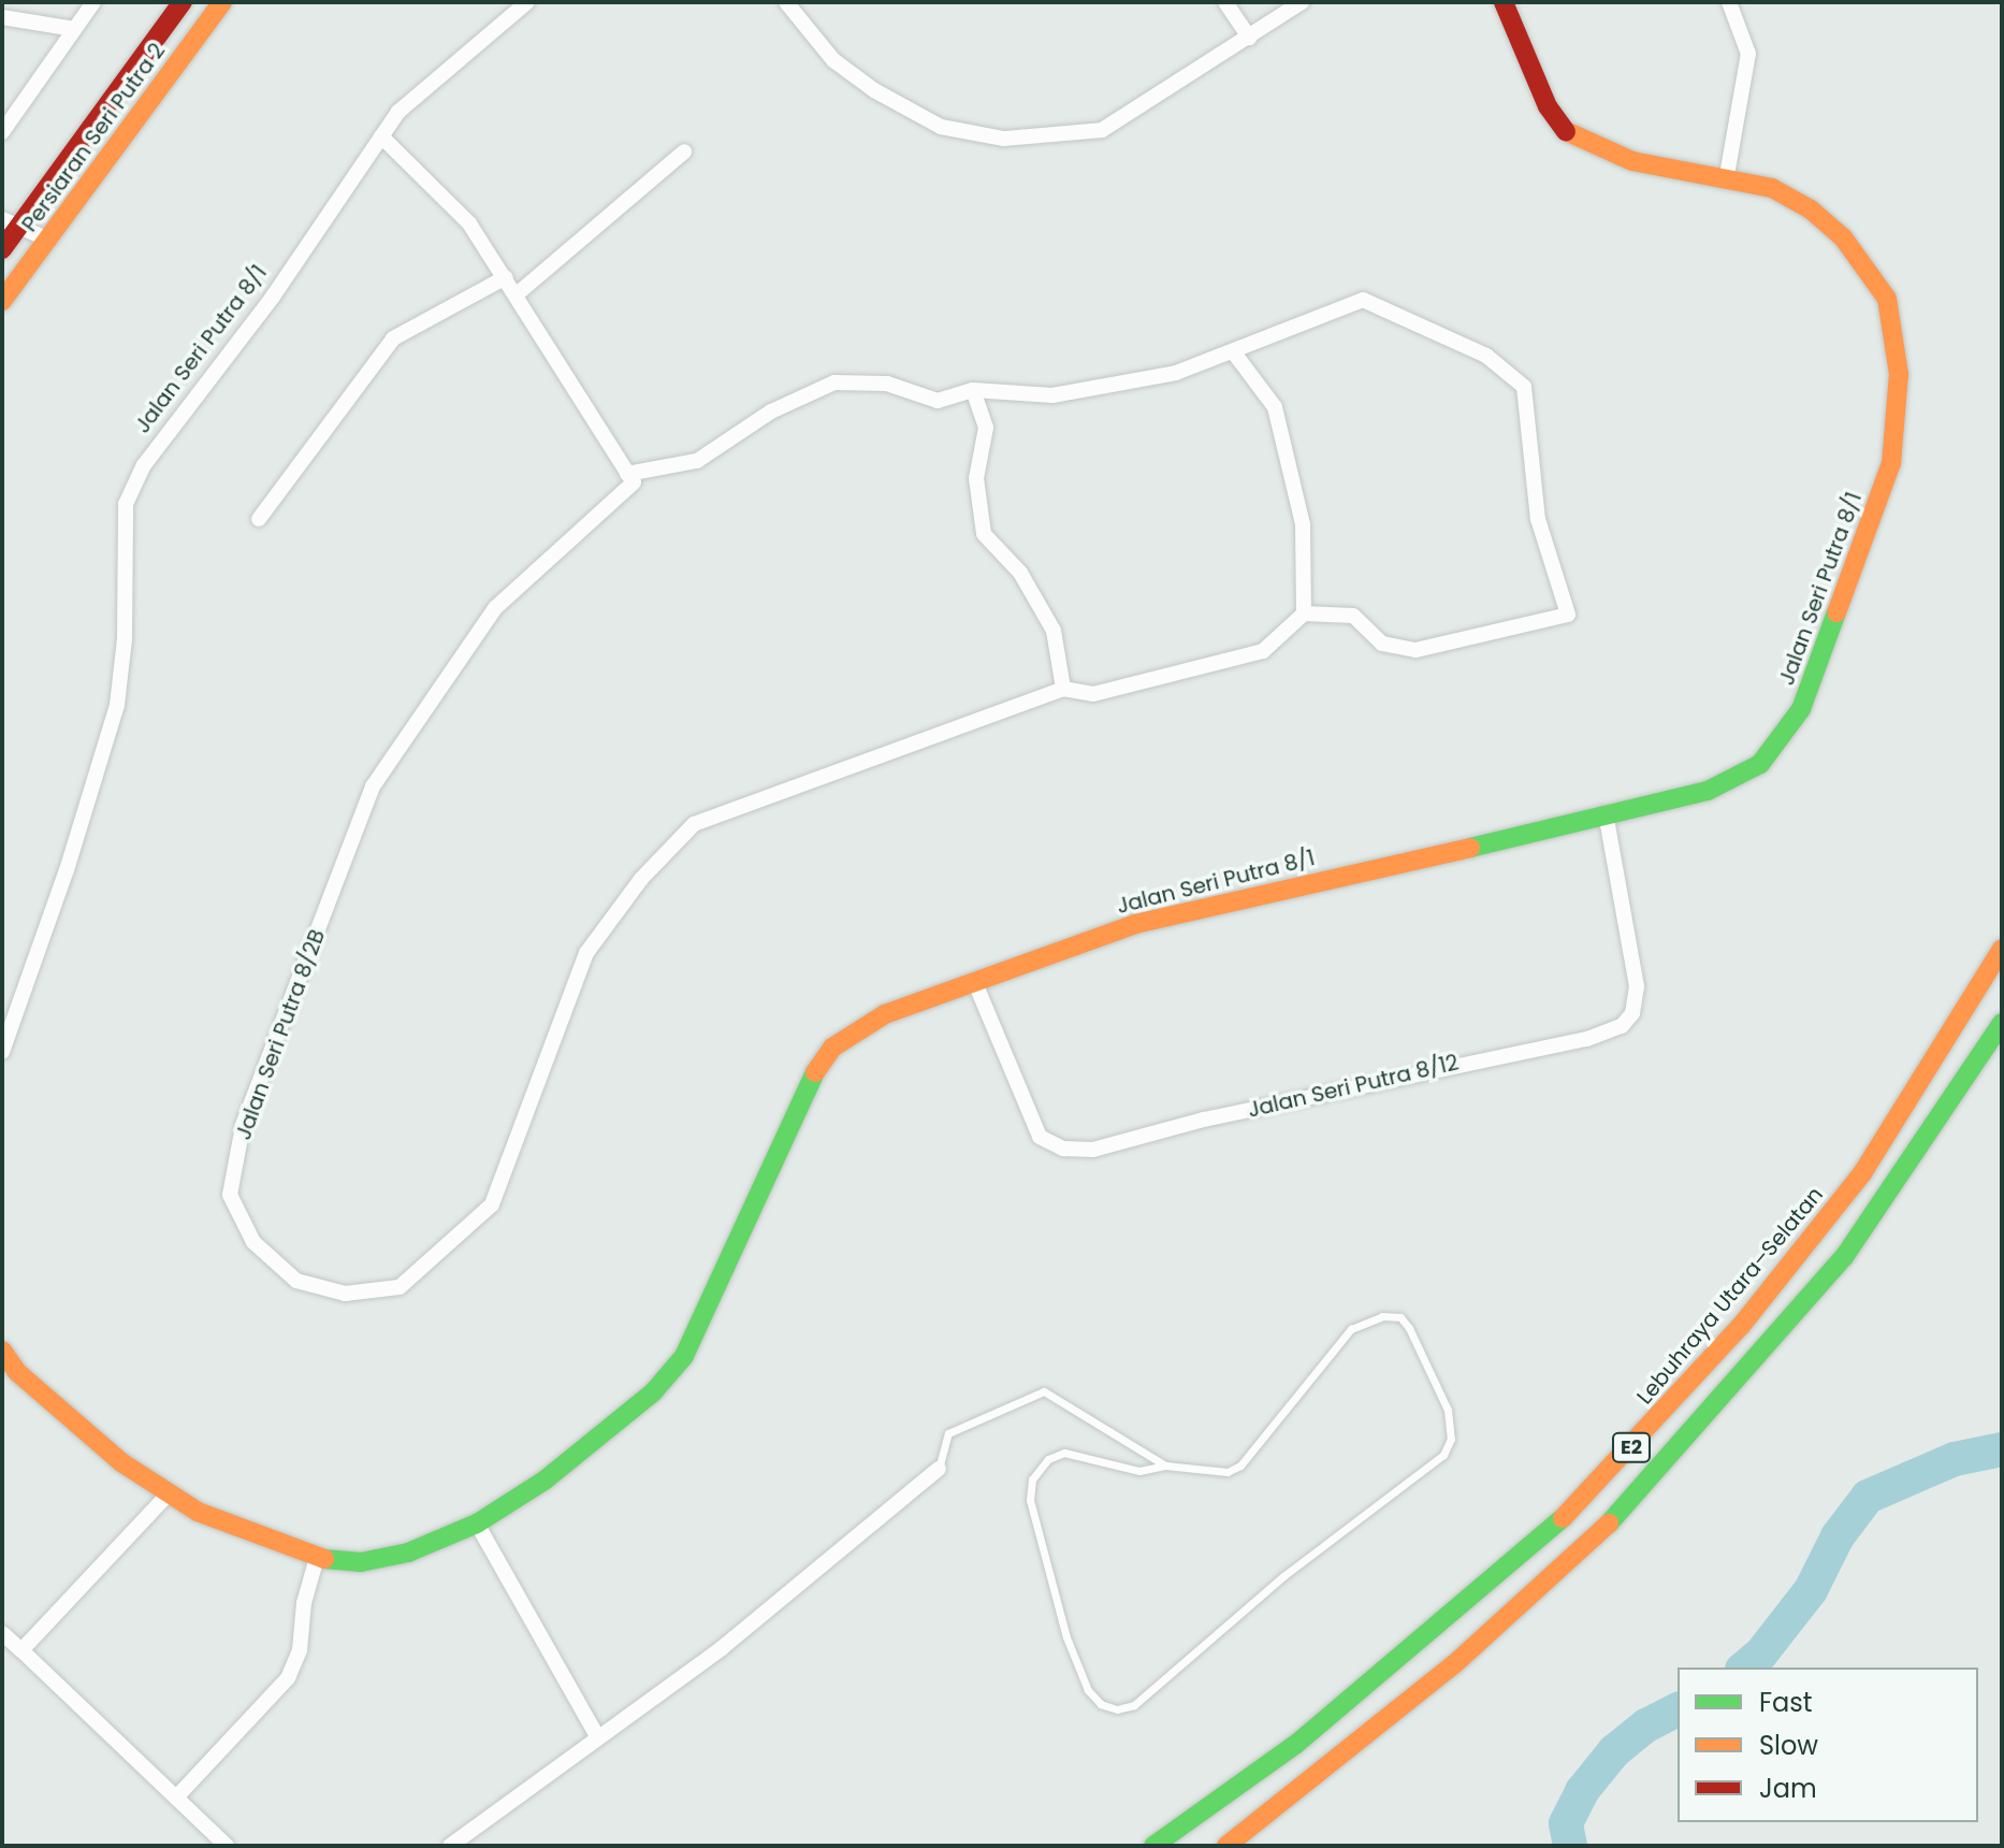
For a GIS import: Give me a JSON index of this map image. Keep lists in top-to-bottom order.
{
  "streets": {
    "main road": [
      "Persiaran Seri Putra 2",
      "Jalan Seri Putra 8/1",
      "Lebuhraya Utara–Selatan",
      "E2"
    ],
    "street": ["Jalan Seri Putra 8/2B", "Jalan Seri Putra 8/12"]
  },
  "crossings": [
    ["Jalan Seri Putra 8/1", "Jalan Seri Putra 8/12"]
  ],
  "legend": ["Fast", "Slow", "Jam"]
}
